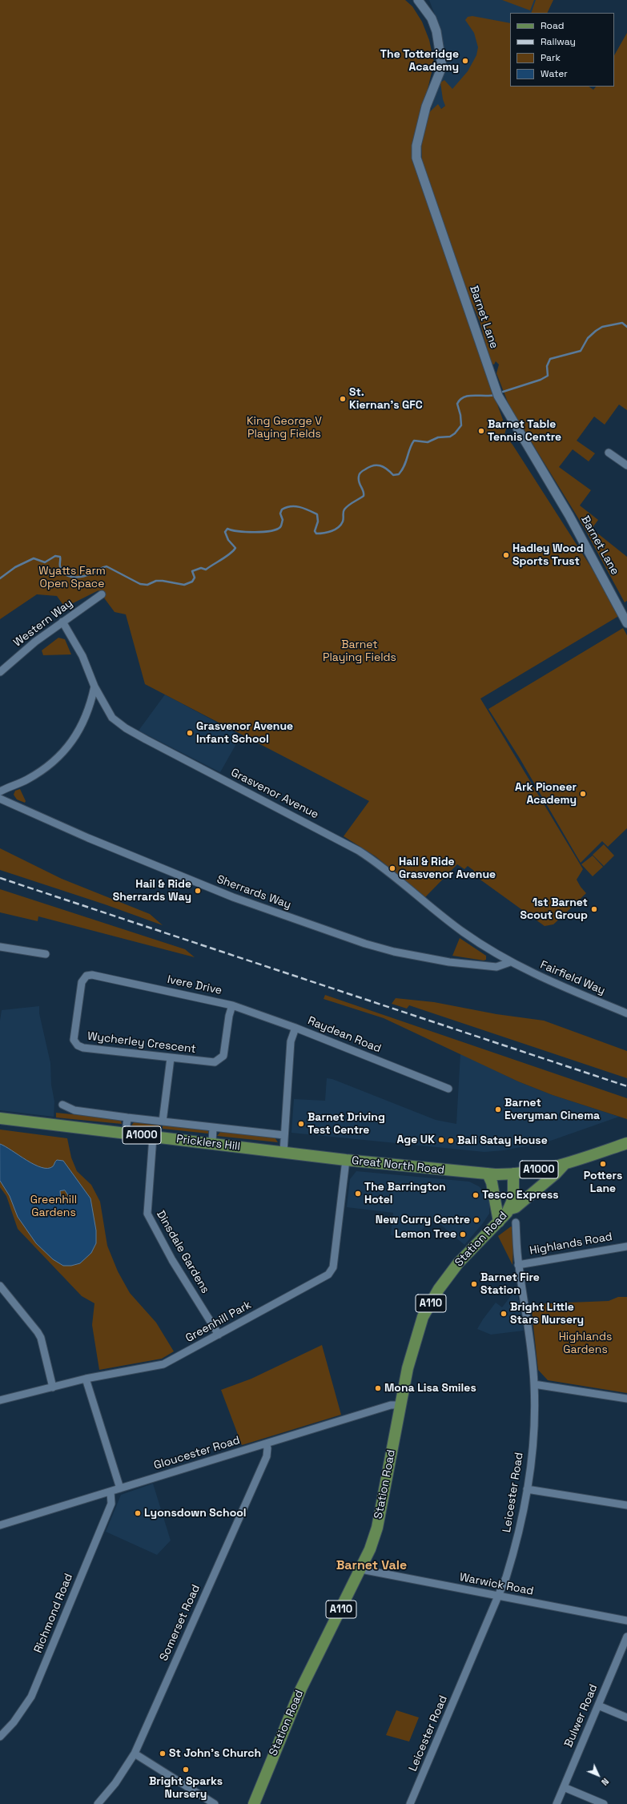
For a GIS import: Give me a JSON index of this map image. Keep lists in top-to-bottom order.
{
  "streets": {
    "main road": [
      "A1000",
      "Pricklers Hill",
      "Great North Road",
      "Station Road",
      "A110"
    ],
    "street": [
      "Barnet Lane",
      "Western Way",
      "Grasvenor Avenue",
      "Sherrards Way",
      "Fairfield Way",
      "Ivere Drive",
      "Raydean Road",
      "Wycherley Crescent",
      "Highlands Road",
      "Dinsdale Gardens",
      "Greenhill Park",
      "Gloucester Road",
      "Leicester Road",
      "Warwick Road",
      "Richmond Road",
      "Somerset Road",
      "Bulwer Road"
    ]
  },
  "crossings": [
    ["Western Way", "Grasvenor Avenue"],
    ["Grasvenor Avenue", "Sherrards Way"],
    ["Grasvenor Avenue", "Fairfield Way"],
    ["Sherrards Way", "Fairfield Way"],
    ["Ivere Drive", "Raydean Road"],
    ["Ivere Drive", "Wycherley Crescent"],
    ["Raydean Road", "Pricklers Hill"],
    ["Raydean Road", "Great North Road"],
    ["A1000", "Great North Road"],
    ["A1000", "Station Road"],
    ["A1000", "A110"],
    ["Pricklers Hill", "Great North Road"],
    ["Pricklers Hill", "Dinsdale Gardens"],
    ["Great North Road", "Station Road"],
    ["Great North Road", "Greenhill Park"],
    ["Station Road", "A110"],
    ["Station Road", "Gloucester Road"],
    ["Station Road", "Warwick Road"],
    ["Highlands Road", "Leicester Road"],
    ["Dinsdale Gardens", "Greenhill Park"],
    ["Gloucester Road", "Richmond Road"],
    ["Gloucester Road", "Somerset Road"],
    ["Leicester Road", "Warwick Road"]
  ],
  "districts": ["Barnet Vale"],
  "parks": [
    "King George V Playing Fields",
    "Wyatts Farm Open Space",
    "Barnet Playing Fields",
    "Greenhill Gardens",
    "Highlands Gardens"
  ],
  "places": [
    "The Totteridge Academy",
    "St. Kiernan's GFC",
    "Barnet Table Tennis Centre",
    "Hadley Wood Sports Trust",
    "Grasvenor Avenue Infant School",
    "Ark Pioneer Academy",
    "Hail & Ride Grasvenor Avenue",
    "Hail & Ride Sherrards Way",
    "1st Barnet Scout Group",
    "Barnet Everyman Cinema",
    "Barnet Driving Test Centre",
    "Age UK",
    "Bali Satay House",
    "Potters Lane",
    "The Barrington Hotel",
    "Tesco Express",
    "New Curry Centre",
    "Lemon Tree",
    "Barnet Fire Station",
    "Bright Little Stars Nursery",
    "Mona Lisa Smiles",
    "Lyonsdown School",
    "St John's Church",
    "Bright Sparks Nursery"
  ],
  "legend": [
    "Road",
    "Railway",
    "Park",
    "Water"
  ],
  "north": "bottom right"
}
